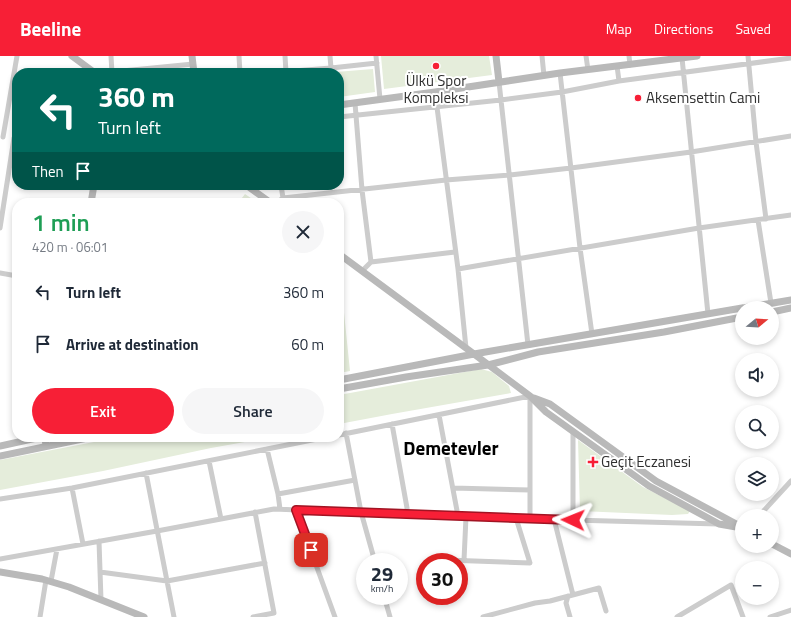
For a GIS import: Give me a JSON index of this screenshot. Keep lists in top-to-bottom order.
{
  "districts": ["Demetevler"],
  "places": {
    "other": ["Ülkü Spor Kompleksi", "Aksemsettin Cami"],
    "health": ["Geçit Eczanesi"]
  },
  "north": "right",
  "page": {
    "header": "Beeline",
    "nav": ["Map", "Directions", "Saved"],
    "turn": ["360 m", "Turn left"],
    "then": "Then",
    "heading": ["1 min", "420 m · 06:01"],
    "list": [
      {
        "name": "Turn left",
        "value": "360 m"
      },
      {
        "name": "Arrive at destination",
        "value": "60 m"
      }
    ],
    "map_buttons": ["+", "−"],
    "buttons": ["Exit", "Share"],
    "speed": "29 km/h",
    "limit": "30"
  }
}
